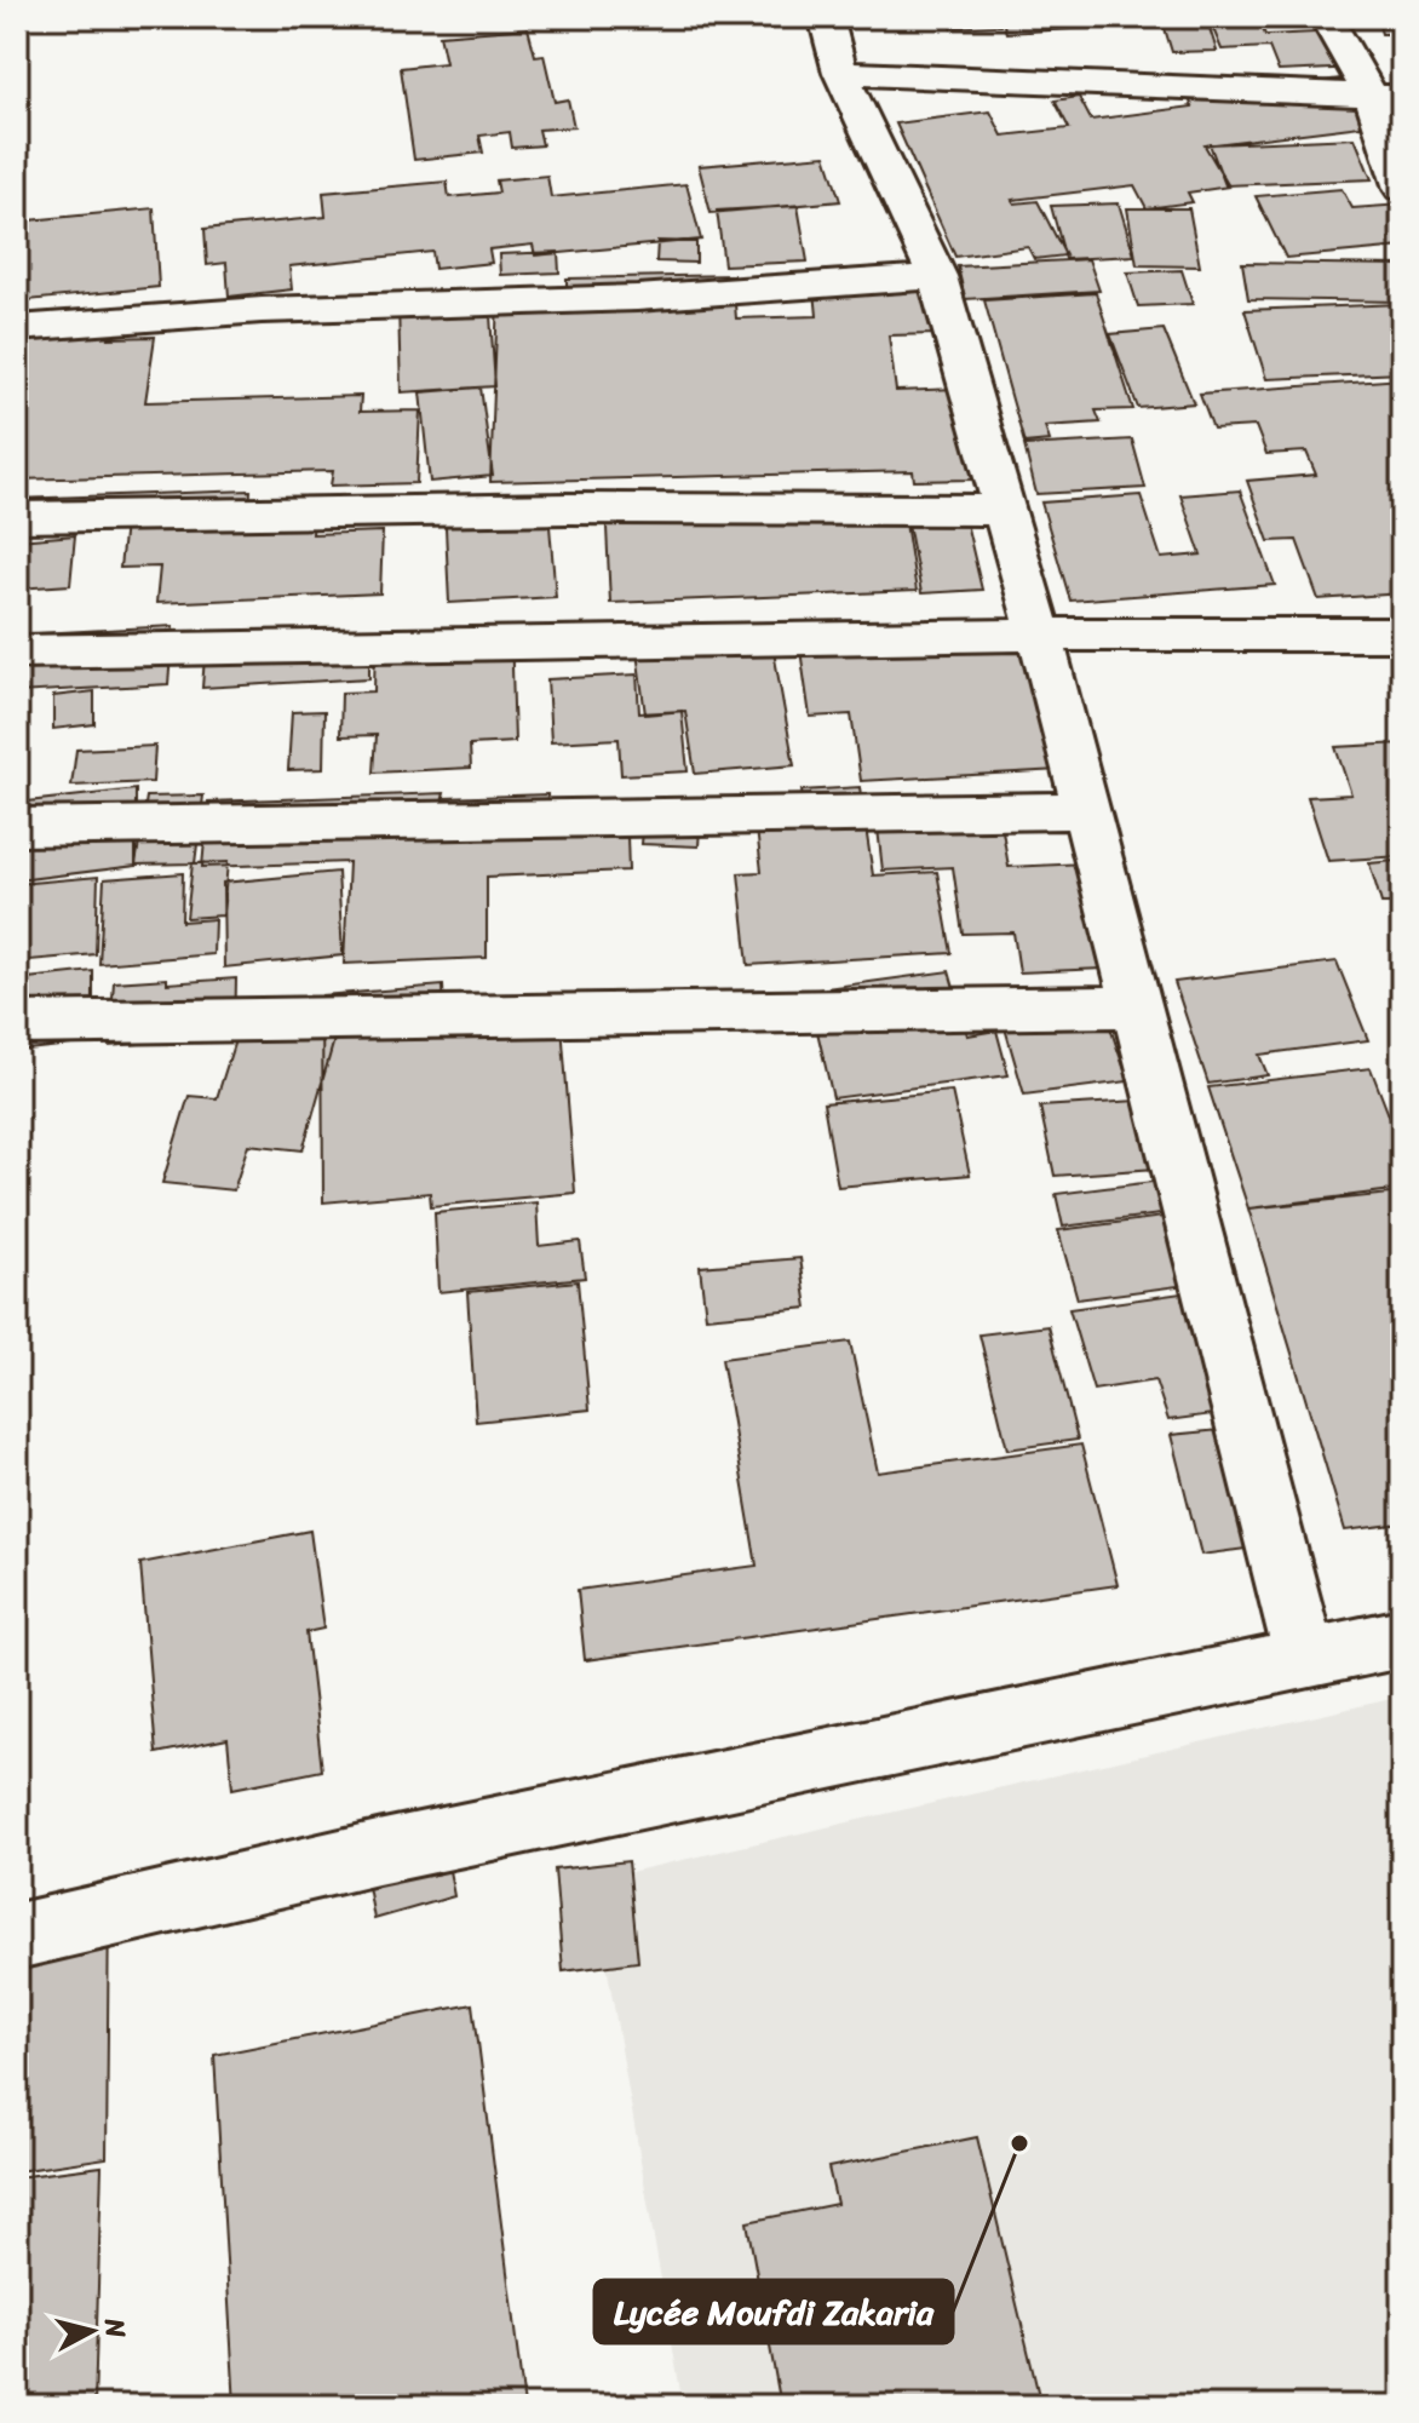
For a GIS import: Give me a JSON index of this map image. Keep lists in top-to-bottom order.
{
  "places": ["Lycée Moufdi Zakaria"],
  "north": "right"
}
